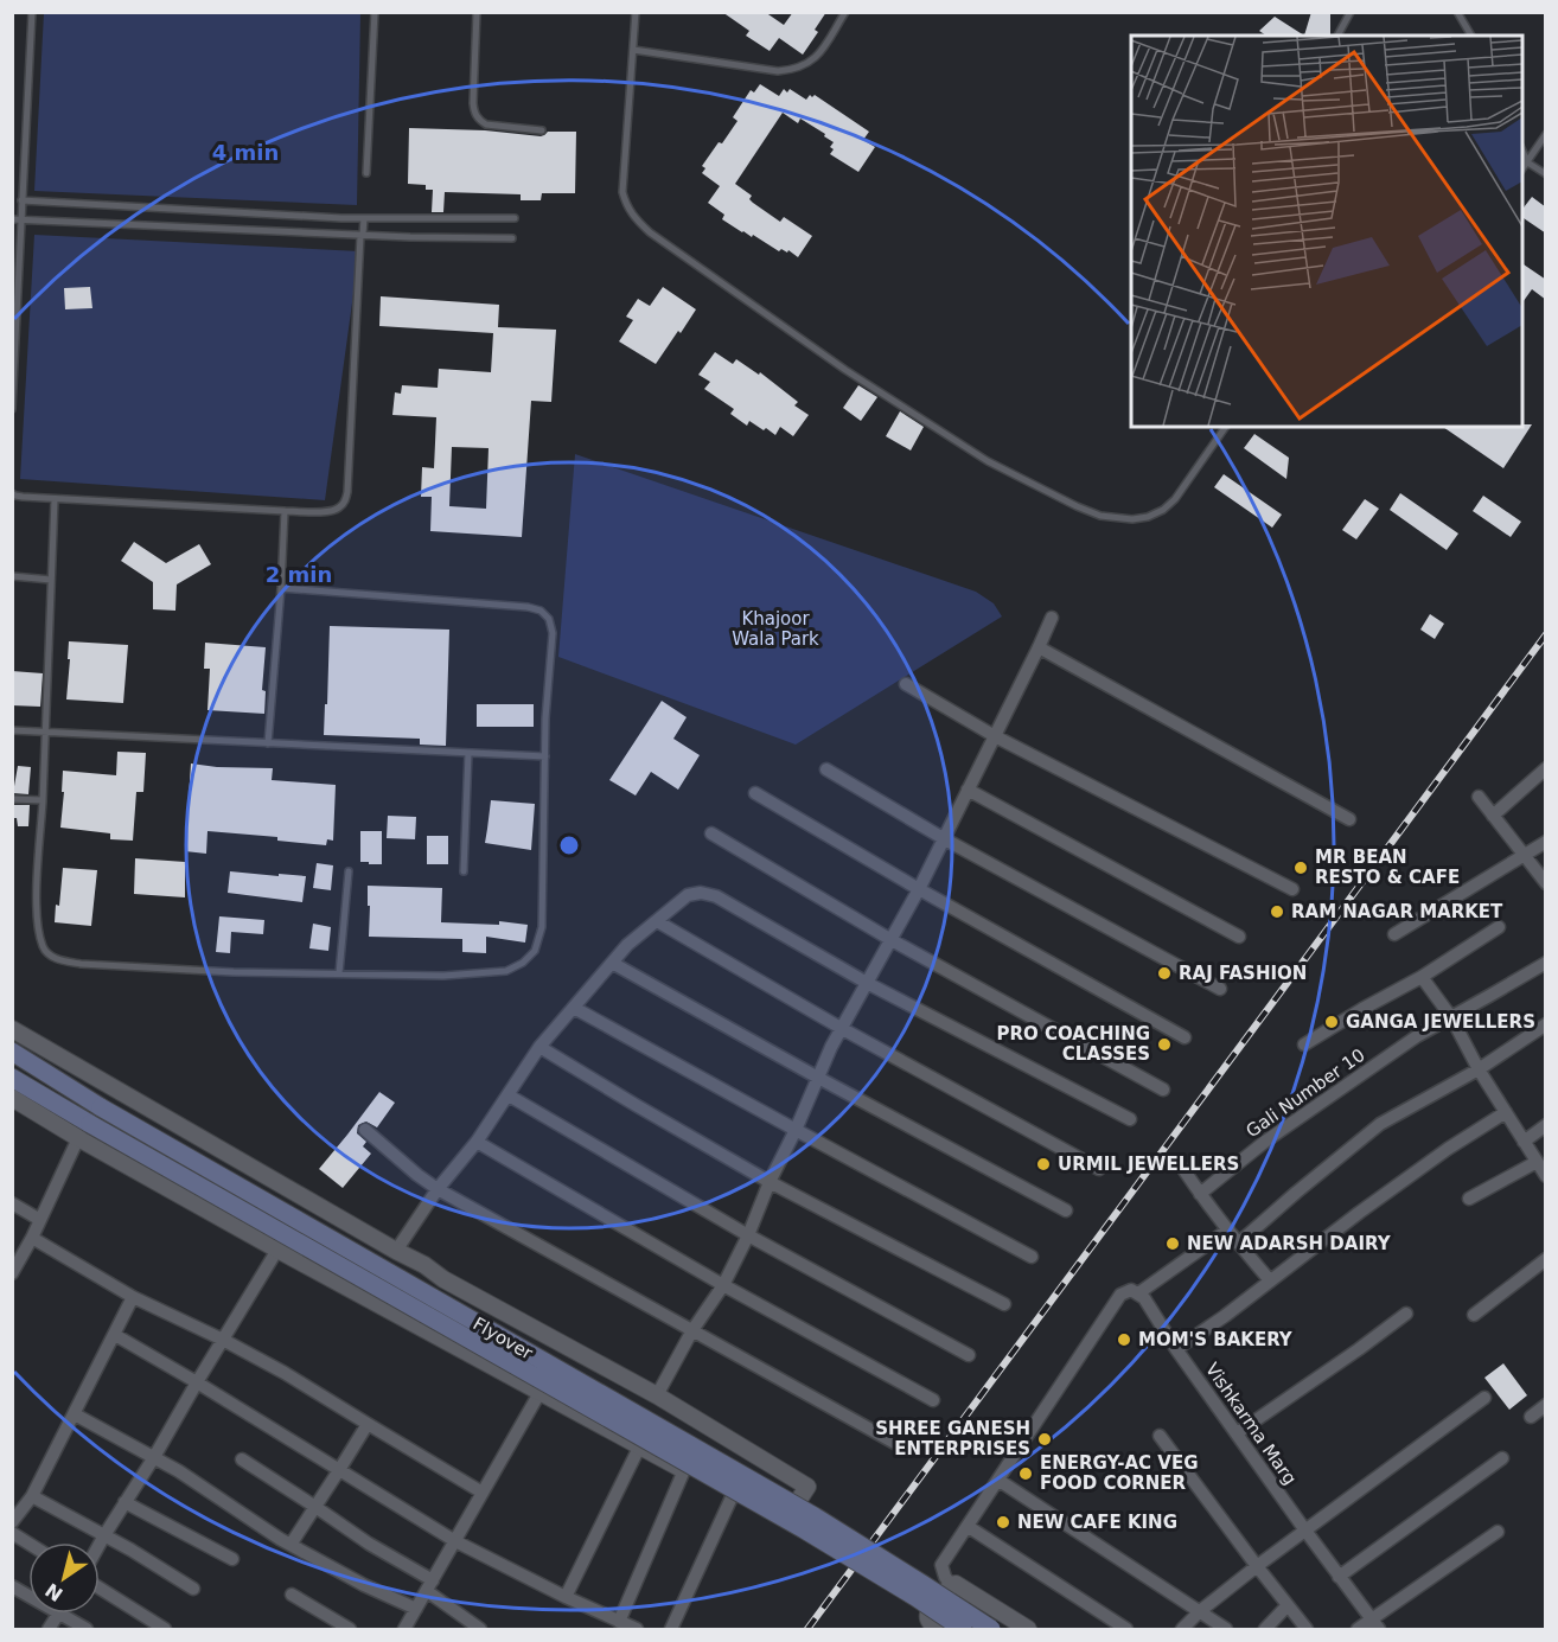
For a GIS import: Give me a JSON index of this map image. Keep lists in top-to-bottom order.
{
  "streets": {
    "main road": ["Flyover"],
    "street": ["Gali Number 10", "Vishkarma Marg"]
  },
  "parks": ["Khajoor Wala Park"],
  "places": [
    "MR BEAN RESTO & CAFE",
    "RAM NAGAR MARKET",
    "RAJ FASHION",
    "GANGA JEWELLERS",
    "PRO COACHING CLASSES",
    "URMIL JEWELLERS",
    "NEW ADARSH DAIRY",
    "MOM'S BAKERY",
    "SHREE GANESH ENTERPRISES",
    "ENERGY-AC VEG FOOD CORNER",
    "NEW CAFE KING"
  ],
  "north": "bottom left",
  "rings": ["4 min", "2 min"]
}
